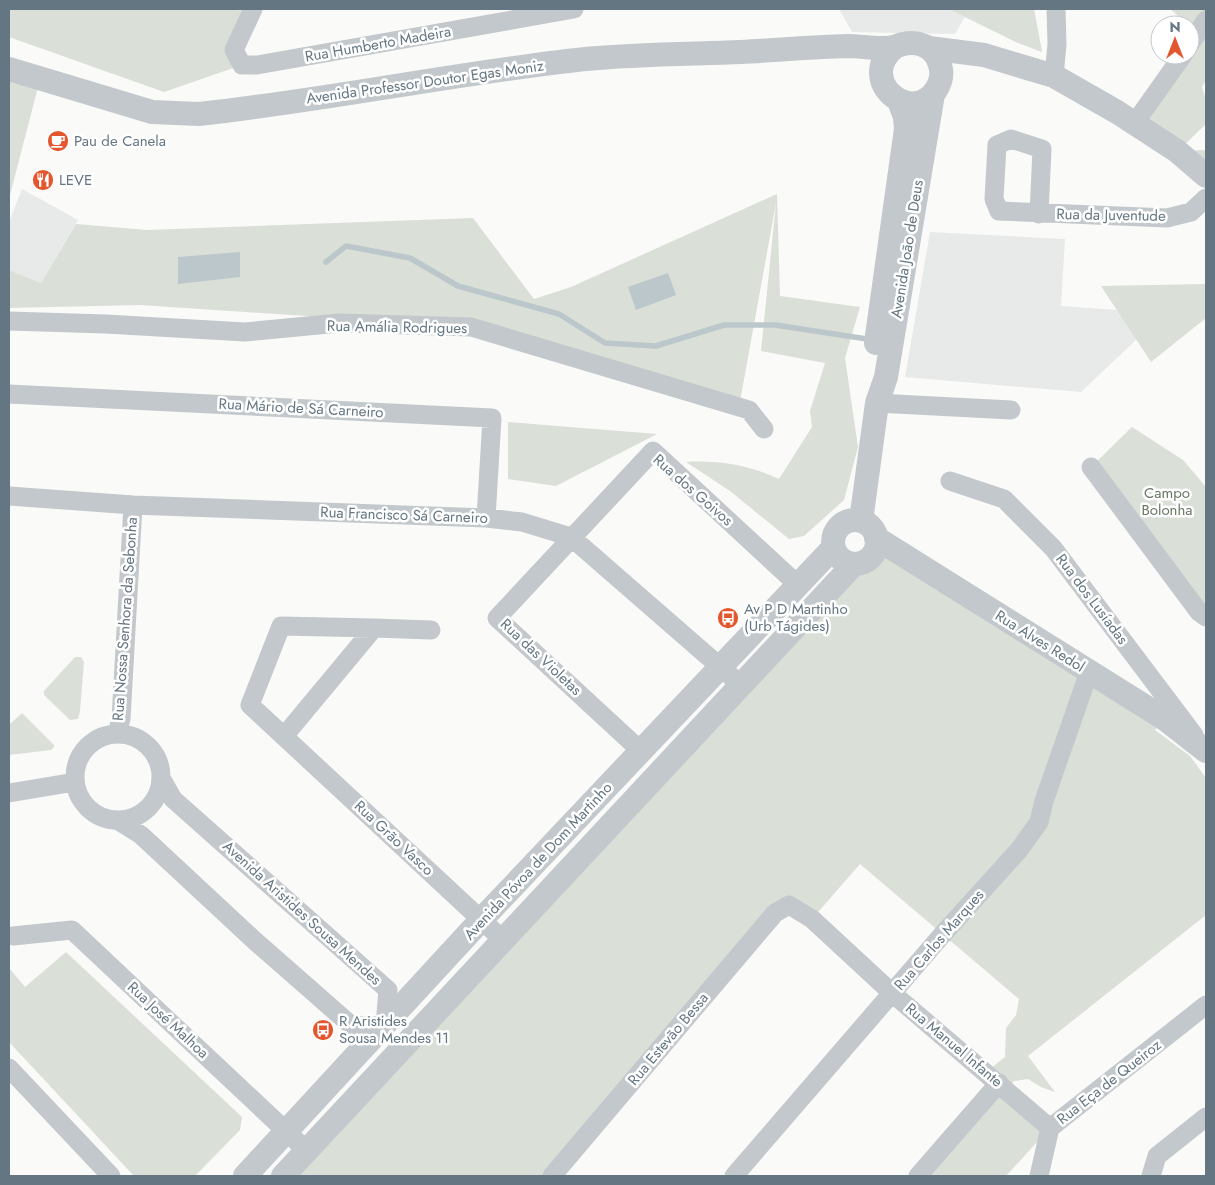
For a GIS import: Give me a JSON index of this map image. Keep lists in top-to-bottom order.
{
  "streets": {
    "street": [
      "Rua Humberto Madeira",
      "Avenida Professor Doutor Egas Moniz",
      "Rua da Juventude",
      "Avenida João de Deus",
      "Rua Amália Rodrigues",
      "Rua Mário de Sá Carneiro",
      "Rua dos Goivos",
      "Rua Francisco Sá Carneiro",
      "Rua dos Lusíadas",
      "Rua Nossa Senhora da Sebonha",
      "Rua Alves Redol",
      "Rua das Violetas",
      "Rua Grão Vasco",
      "Avenida Póvoa de Dom Martinho",
      "Avenida Aristides Sousa Mendes",
      "Rua Carlos Marques",
      "Rua José Malhoa",
      "Rua Estevão Bessa",
      "Rua Manuel Infante",
      "Rua Eça de Queiroz"
    ]
  },
  "crossings": [
    ["Avenida Professor Doutor Egas Moniz", "Avenida João de Deus"],
    ["Avenida João de Deus", "Rua Alves Redol"],
    ["Avenida João de Deus", "Avenida Póvoa de Dom Martinho"],
    ["Rua Mário de Sá Carneiro", "Rua Francisco Sá Carneiro"],
    ["Rua dos Goivos", "Rua Francisco Sá Carneiro"],
    ["Rua dos Goivos", "Rua das Violetas"],
    ["Rua dos Goivos", "Avenida Póvoa de Dom Martinho"],
    ["Rua Francisco Sá Carneiro", "Rua Nossa Senhora da Sebonha"],
    ["Rua Francisco Sá Carneiro", "Rua das Violetas"],
    ["Rua Francisco Sá Carneiro", "Avenida Póvoa de Dom Martinho"],
    ["Rua dos Lusíadas", "Rua Alves Redol"],
    ["Rua Nossa Senhora da Sebonha", "Avenida Aristides Sousa Mendes"],
    ["Rua Alves Redol", "Avenida Póvoa de Dom Martinho"],
    ["Rua Alves Redol", "Rua Carlos Marques"],
    ["Rua das Violetas", "Avenida Póvoa de Dom Martinho"],
    ["Rua Grão Vasco", "Avenida Póvoa de Dom Martinho"],
    ["Avenida Póvoa de Dom Martinho", "Avenida Aristides Sousa Mendes"],
    ["Avenida Póvoa de Dom Martinho", "Rua José Malhoa"],
    ["Rua Carlos Marques", "Rua Manuel Infante"],
    ["Rua Estevão Bessa", "Rua Manuel Infante"],
    ["Rua Manuel Infante", "Rua Eça de Queiroz"]
  ],
  "parks": ["Campo Bolonha"],
  "places": {
    "cafe": ["Pau de Canela"],
    "restaurant": ["LEVE"],
    "bus stop": ["Av P D Martinho (Urb Tágides)", "R Aristides Sousa Mendes 11"]
  },
  "north": "top"
}
